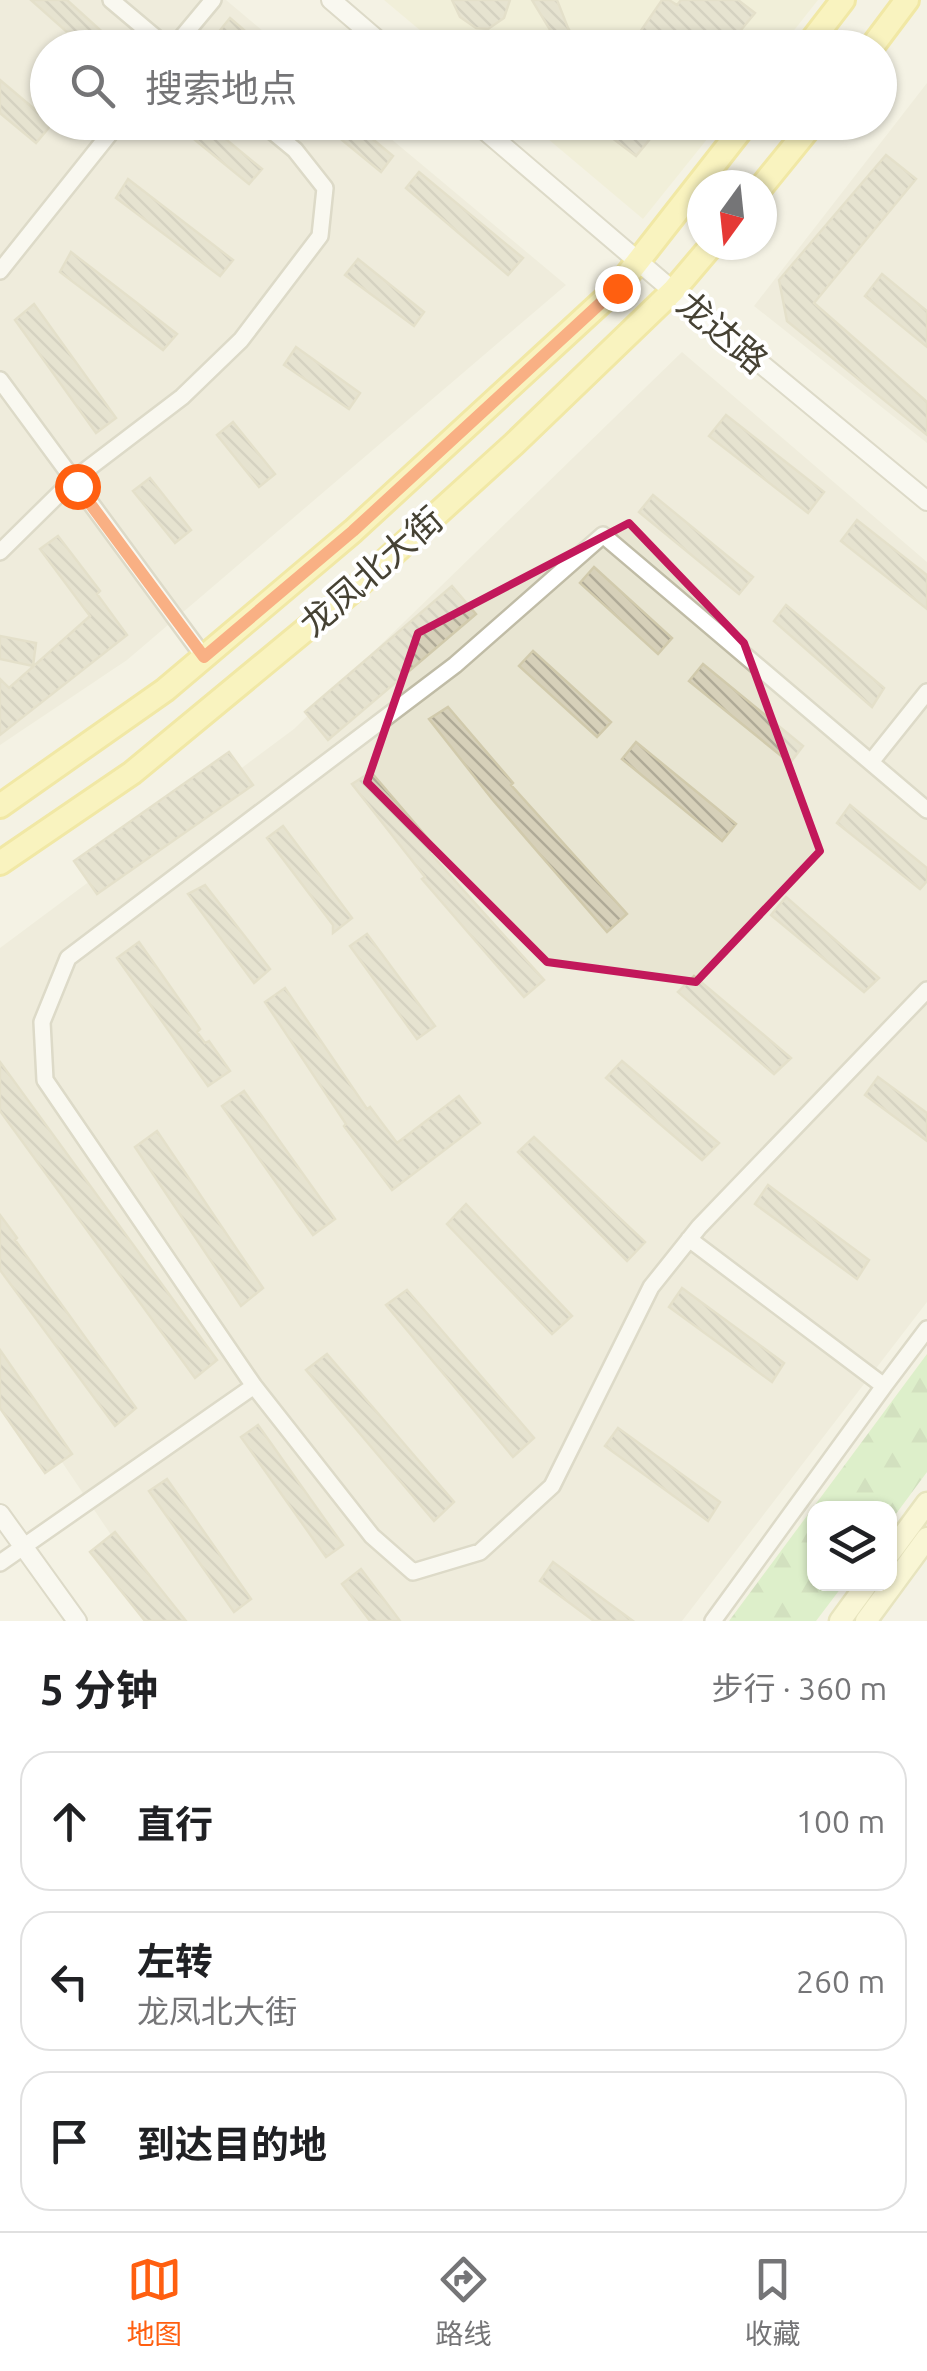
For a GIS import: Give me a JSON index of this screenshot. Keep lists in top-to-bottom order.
{
  "streets": {
    "main road": ["龙凤北大街"],
    "street": ["龙达路"]
  },
  "crossings": [
    ["龙达路", "龙凤北大街"]
  ],
  "north": "bottom",
  "page": {
    "search": "搜索地点",
    "heading": ["5 分钟", "步行 · 360 m"],
    "list": [
      ["直行", "100 m"],
      ["左转", "龙凤北大街", "260 m"],
      "到达目的地"
    ],
    "nav": ["地图", "路线", "收藏"]
  }
}
